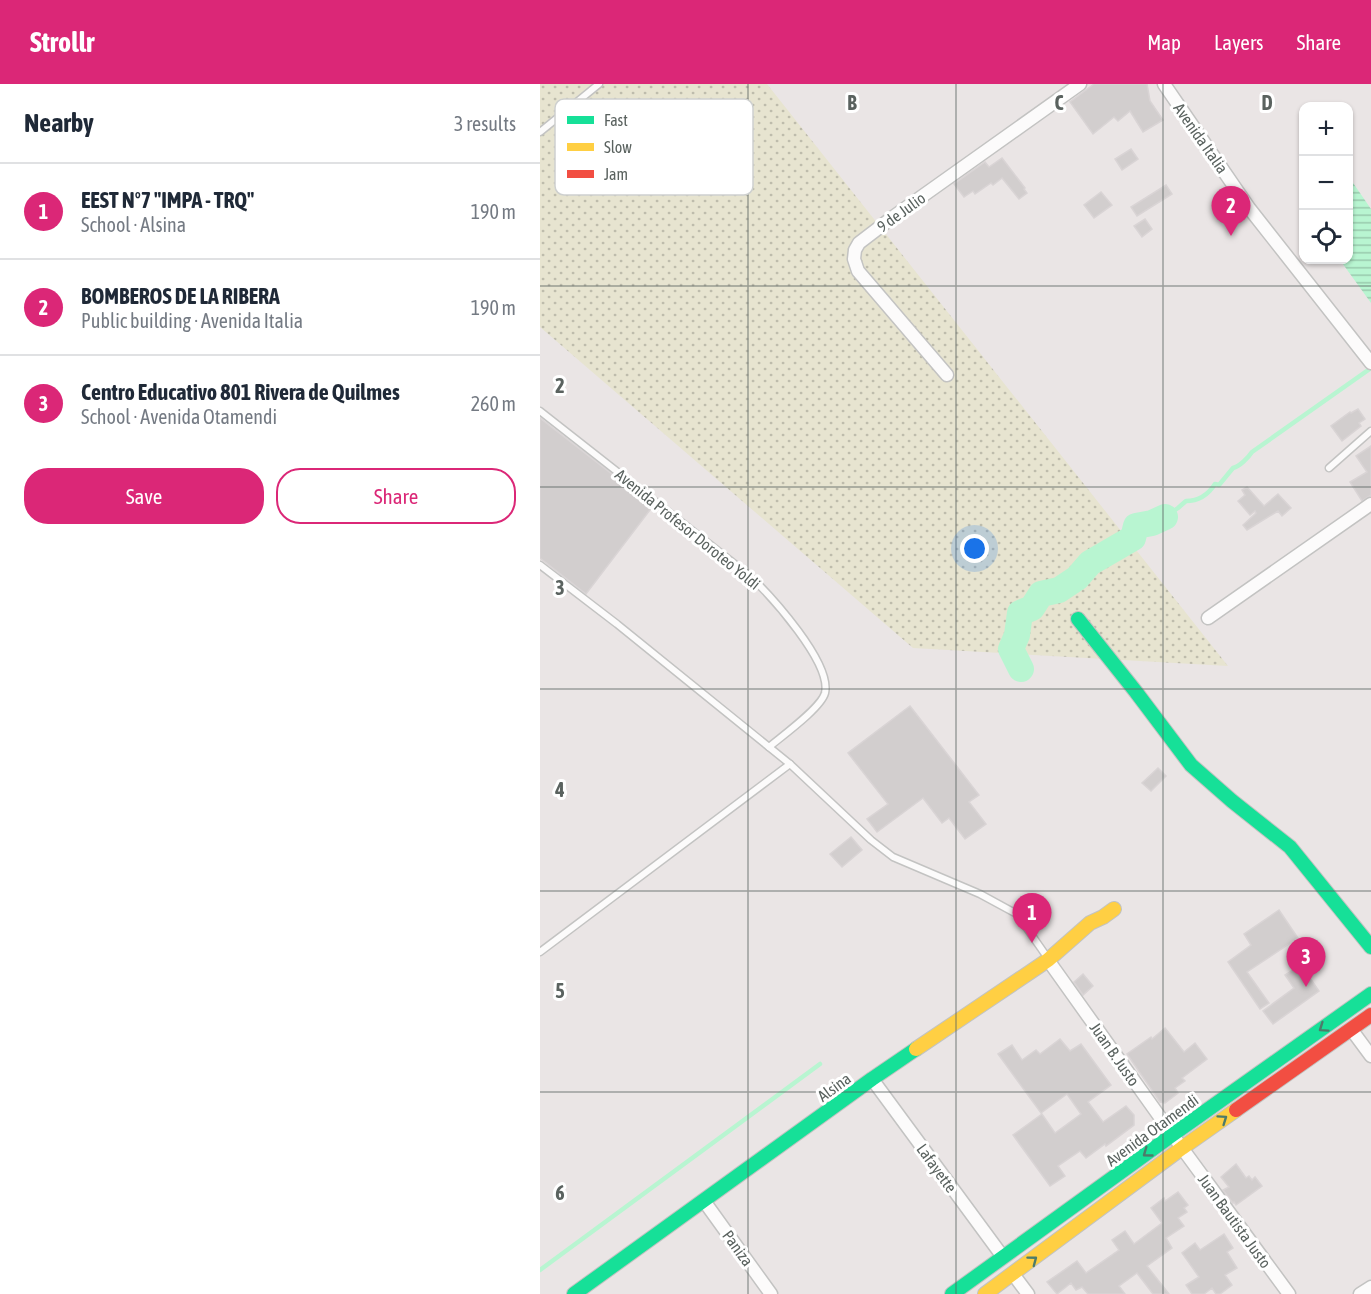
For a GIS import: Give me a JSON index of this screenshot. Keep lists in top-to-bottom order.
{
  "streets": {
    "street": [
      "Avenida Italia",
      "9 de Julio",
      "Juan B. Justo",
      "Alsina",
      "Avenida Otamendi",
      "Lafayette",
      "Juan Bautista Justo",
      "Paniza"
    ],
    "lane": ["Avenida Profesor Doroteo Yoldi"]
  },
  "crossings": [
    ["Juan B. Justo", "Alsina"],
    ["Juan B. Justo", "Avenida Otamendi"],
    ["Juan B. Justo", "Juan Bautista Justo"],
    ["Alsina", "Lafayette"],
    ["Alsina", "Paniza"],
    ["Avenida Otamendi", "Lafayette"],
    ["Avenida Otamendi", "Juan Bautista Justo"]
  ],
  "legend": ["Fast", "Slow", "Jam"],
  "page": {
    "header": "Strollr",
    "nav": ["Map", "Layers", "Share"],
    "heading": ["Nearby", "3 results"],
    "map_buttons": ["+", "−"],
    "list": [
      {
        "mark": "1",
        "name": "EEST N°7 \"IMPA - TRQ\"",
        "note": "School · Alsina",
        "value": "190 m"
      },
      {
        "mark": "2",
        "name": "BOMBEROS DE LA RIBERA",
        "note": "Public building · Avenida Italia",
        "value": "190 m"
      },
      {
        "mark": "3",
        "name": "Centro Educativo 801 Rivera de Quilmes",
        "note": "School · Avenida Otamendi",
        "value": "260 m"
      }
    ],
    "pins": ["2", "1", "3"],
    "buttons": ["Save", "Share"]
  },
  "grid": {
    "columns": ["B", "C", "D"],
    "rows": [
      "2",
      "3",
      "4",
      "5",
      "6"
    ]
  }
}
